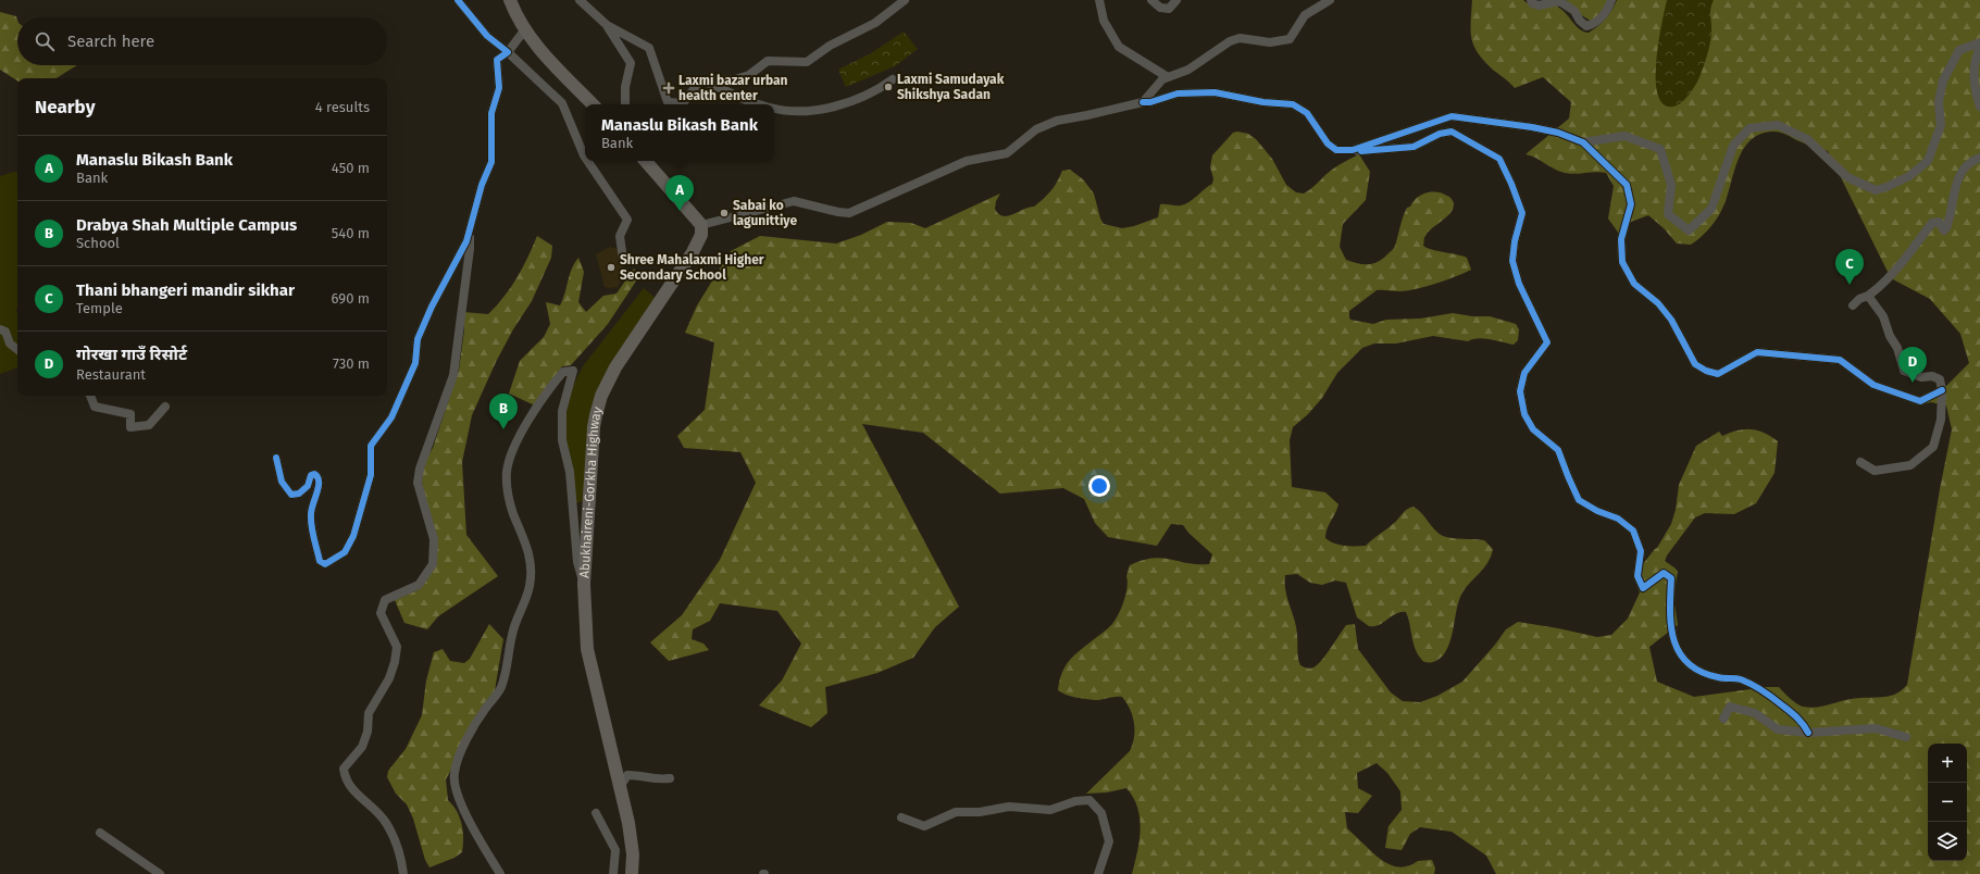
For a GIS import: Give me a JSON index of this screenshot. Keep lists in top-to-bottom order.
{
  "streets": {
    "main road": ["Abukhaireni-Gorkha Highway"]
  },
  "places": {
    "other": ["Laxmi Samudayak Shikshya Sadan", "Sabai ko lagunittiye", "Shree Mahalaxmi Higher Secondary School"],
    "health": ["Laxmi bazar urban health center"]
  },
  "page": {
    "search": "Search here",
    "heading": ["Nearby", "4 results"],
    "popup": ["Manaslu Bikash Bank", "Bank"],
    "list": [
      {
        "mark": "A",
        "name": "Manaslu Bikash Bank",
        "note": "Bank",
        "value": "450 m"
      },
      {
        "mark": "B",
        "name": "Drabya Shah Multiple Campus",
        "note": "School",
        "value": "540 m"
      },
      {
        "mark": "C",
        "name": "Thani bhangeri mandir sikhar",
        "note": "Temple",
        "value": "690 m"
      },
      {
        "mark": "D",
        "name": "गोरखा गाउँ रिसोर्ट",
        "note": "Restaurant",
        "value": "730 m"
      }
    ],
    "pins": [
      "A",
      "C",
      "D",
      "B"
    ],
    "map_buttons": ["+", "−"]
  }
}
